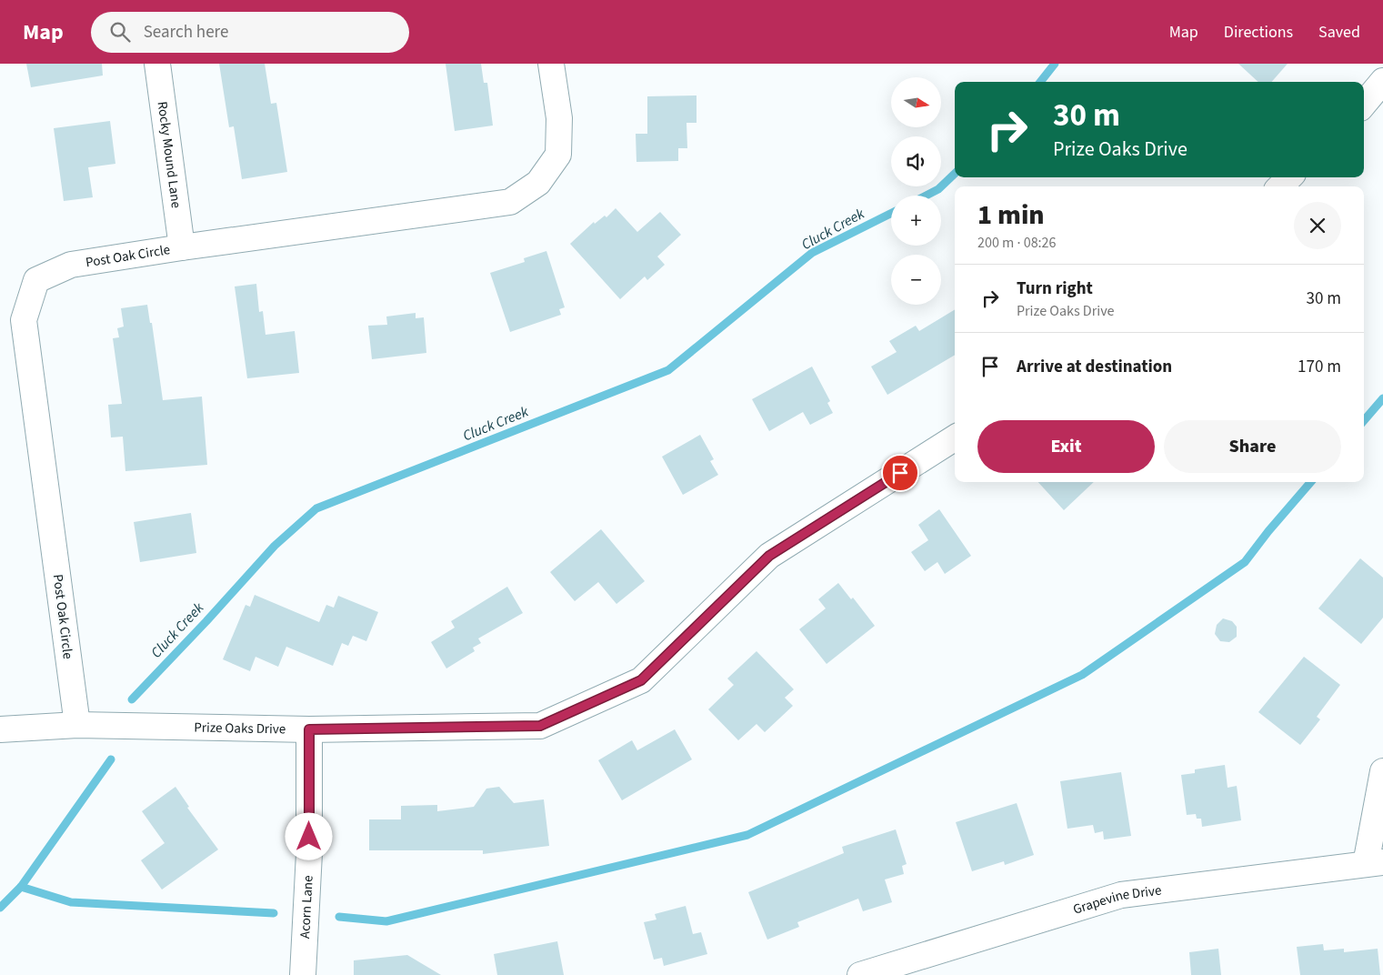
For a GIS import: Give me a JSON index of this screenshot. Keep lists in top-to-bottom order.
{
  "streets": {
    "street": [
      "Rocky Mound Lane",
      "Post Oak Circle",
      "Prize Oaks Drive",
      "Grapevine Drive",
      "Acorn Lane"
    ]
  },
  "crossings": [
    ["Rocky Mound Lane", "Post Oak Circle"],
    ["Post Oak Circle", "Prize Oaks Drive"],
    ["Prize Oaks Drive", "Acorn Lane"]
  ],
  "water": ["Cluck Creek"],
  "north": "right",
  "page": {
    "header": "Map",
    "search": "Search here",
    "nav": ["Map", "Directions", "Saved"],
    "map_buttons": ["+", "−"],
    "turn": ["30 m", "Prize Oaks Drive"],
    "heading": ["1 min", "200 m · 08:26"],
    "list": [
      {
        "name": "Turn right",
        "note": "Prize Oaks Drive",
        "value": "30 m"
      },
      {
        "name": "Arrive at destination",
        "value": "170 m"
      }
    ],
    "buttons": ["Exit", "Share"]
  }
}
